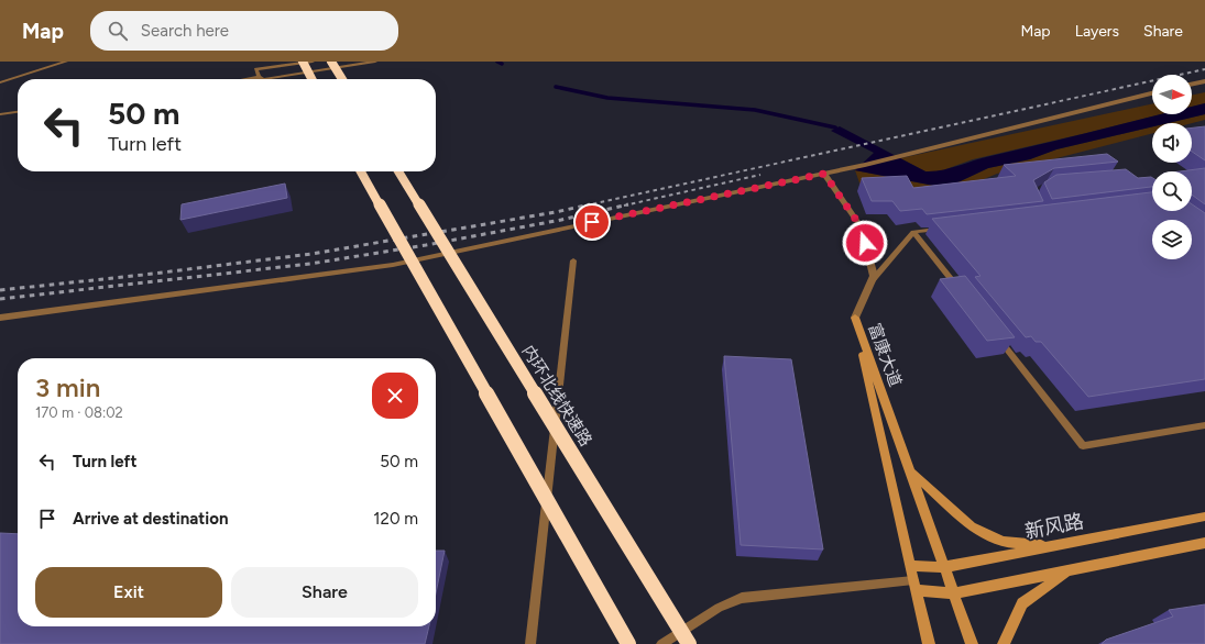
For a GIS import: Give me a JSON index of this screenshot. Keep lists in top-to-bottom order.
{
  "streets": {
    "highway": ["内环北线快速路"],
    "main road": ["富康大道", "新风路"]
  },
  "crossings": [
    ["富康大道", "新风路"]
  ],
  "north": "right",
  "page": {
    "header": "Map",
    "search": "Search here",
    "nav": ["Map", "Layers", "Share"],
    "turn": ["50 m", "Turn left"],
    "heading": ["3 min", "170 m · 08:02"],
    "list": [
      {
        "name": "Turn left",
        "value": "50 m"
      },
      {
        "name": "Arrive at destination",
        "value": "120 m"
      }
    ],
    "buttons": ["Exit", "Share"]
  }
}
